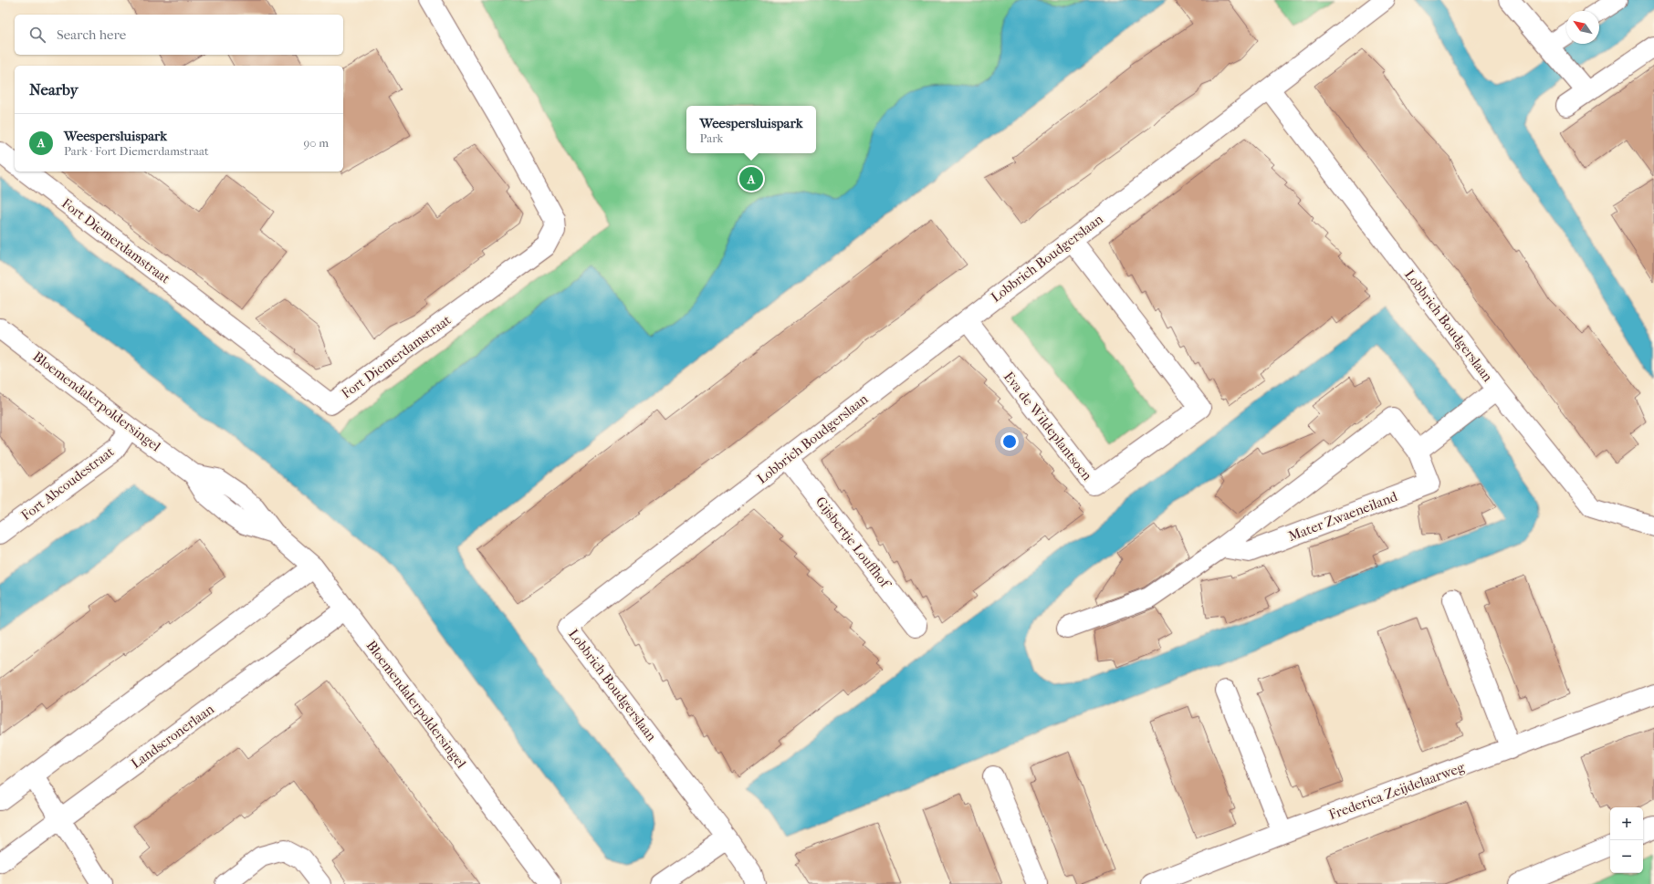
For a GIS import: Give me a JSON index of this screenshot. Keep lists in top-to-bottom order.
{
  "streets": {
    "street": [
      "Fort Diemerdamstraat",
      "Lobbrich Boudgerslaan",
      "Bloemendalerpoldersingel",
      "Eva de Wildeplantsoen",
      "Fort Abcoudestraat",
      "Mater Zwaeneiland",
      "Gijsbertje Louffhof",
      "Landscronerlaan",
      "Frederica Zeijdelaarweg"
    ]
  },
  "crossings": [
    ["Lobbrich Boudgerslaan", "Eva de Wildeplantsoen"],
    ["Lobbrich Boudgerslaan", "Gijsbertje Louffhof"],
    ["Bloemendalerpoldersingel", "Fort Abcoudestraat"],
    ["Bloemendalerpoldersingel", "Landscronerlaan"]
  ],
  "north": "top left",
  "page": {
    "search": "Search here",
    "heading": "Nearby",
    "popup": ["Weespersluispark", "Park"],
    "list": [
      {
        "mark": "A",
        "name": "Weespersluispark",
        "note": "Park · Fort Diemerdamstraat",
        "value": "90 m"
      }
    ],
    "pins": "A",
    "map_buttons": ["+", "−"]
  }
}
